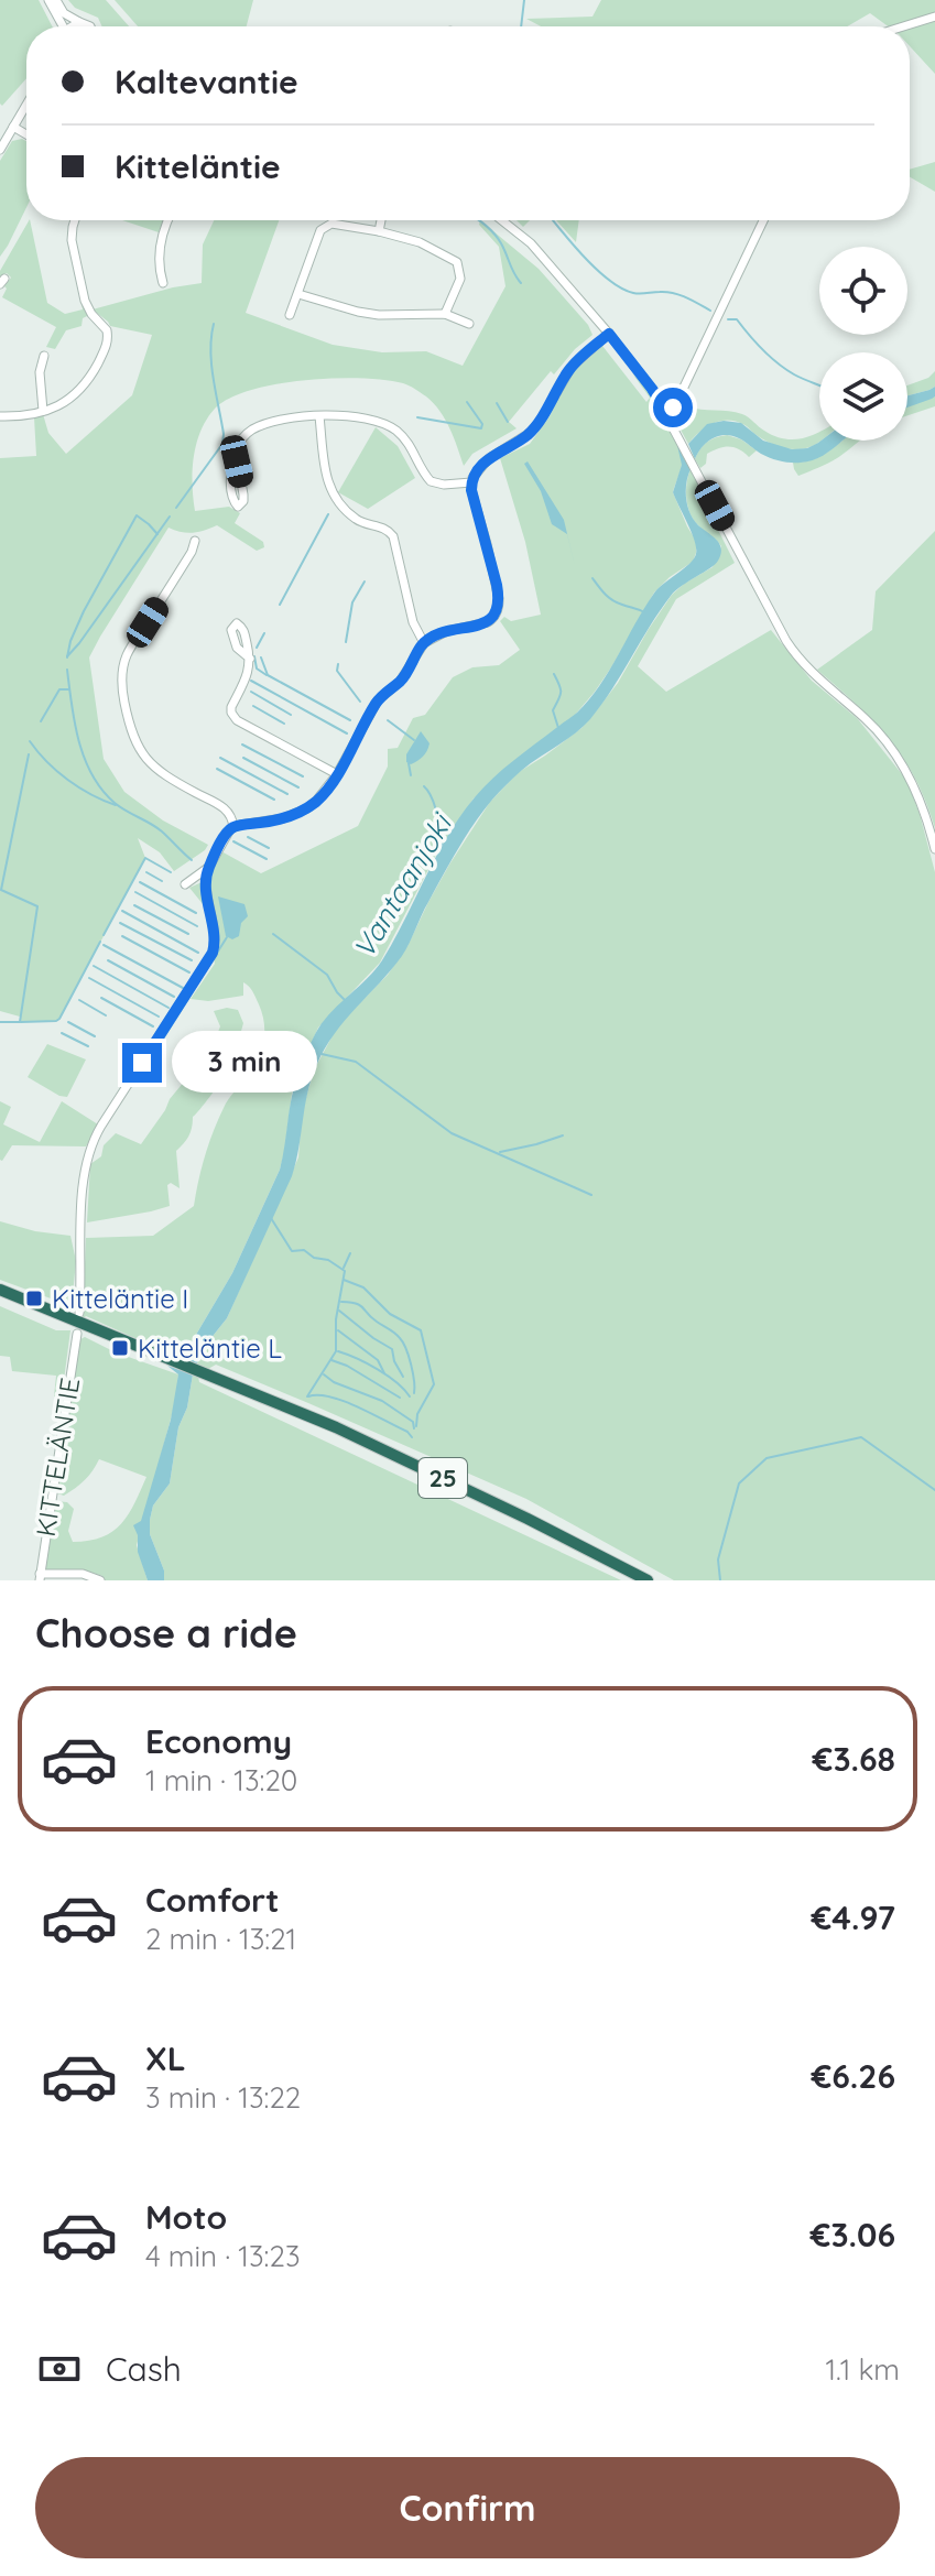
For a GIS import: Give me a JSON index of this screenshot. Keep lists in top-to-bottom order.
{
  "streets": {
    "highway": ["25"],
    "street": ["KITTELÄNTIE"]
  },
  "water": ["Vantaanjoki"],
  "places": {
    "transit": ["Kitteläntie I", "Kitteläntie L"]
  },
  "page": {
    "banner": ["Kaltevantie", "Kitteläntie"],
    "bubble": "3 min",
    "heading": "Choose a ride",
    "list": [
      {
        "name": "Economy",
        "note": "1 min · 13:20",
        "value": "€3.68"
      },
      {
        "name": "Comfort",
        "note": "2 min · 13:21",
        "value": "€4.97"
      },
      {
        "name": "XL",
        "note": "3 min · 13:22",
        "value": "€6.26"
      },
      {
        "name": "Moto",
        "note": "4 min · 13:23",
        "value": "€3.06"
      }
    ],
    "pay": ["Cash", "1.1 km"],
    "buttons": "Confirm"
  }
}
